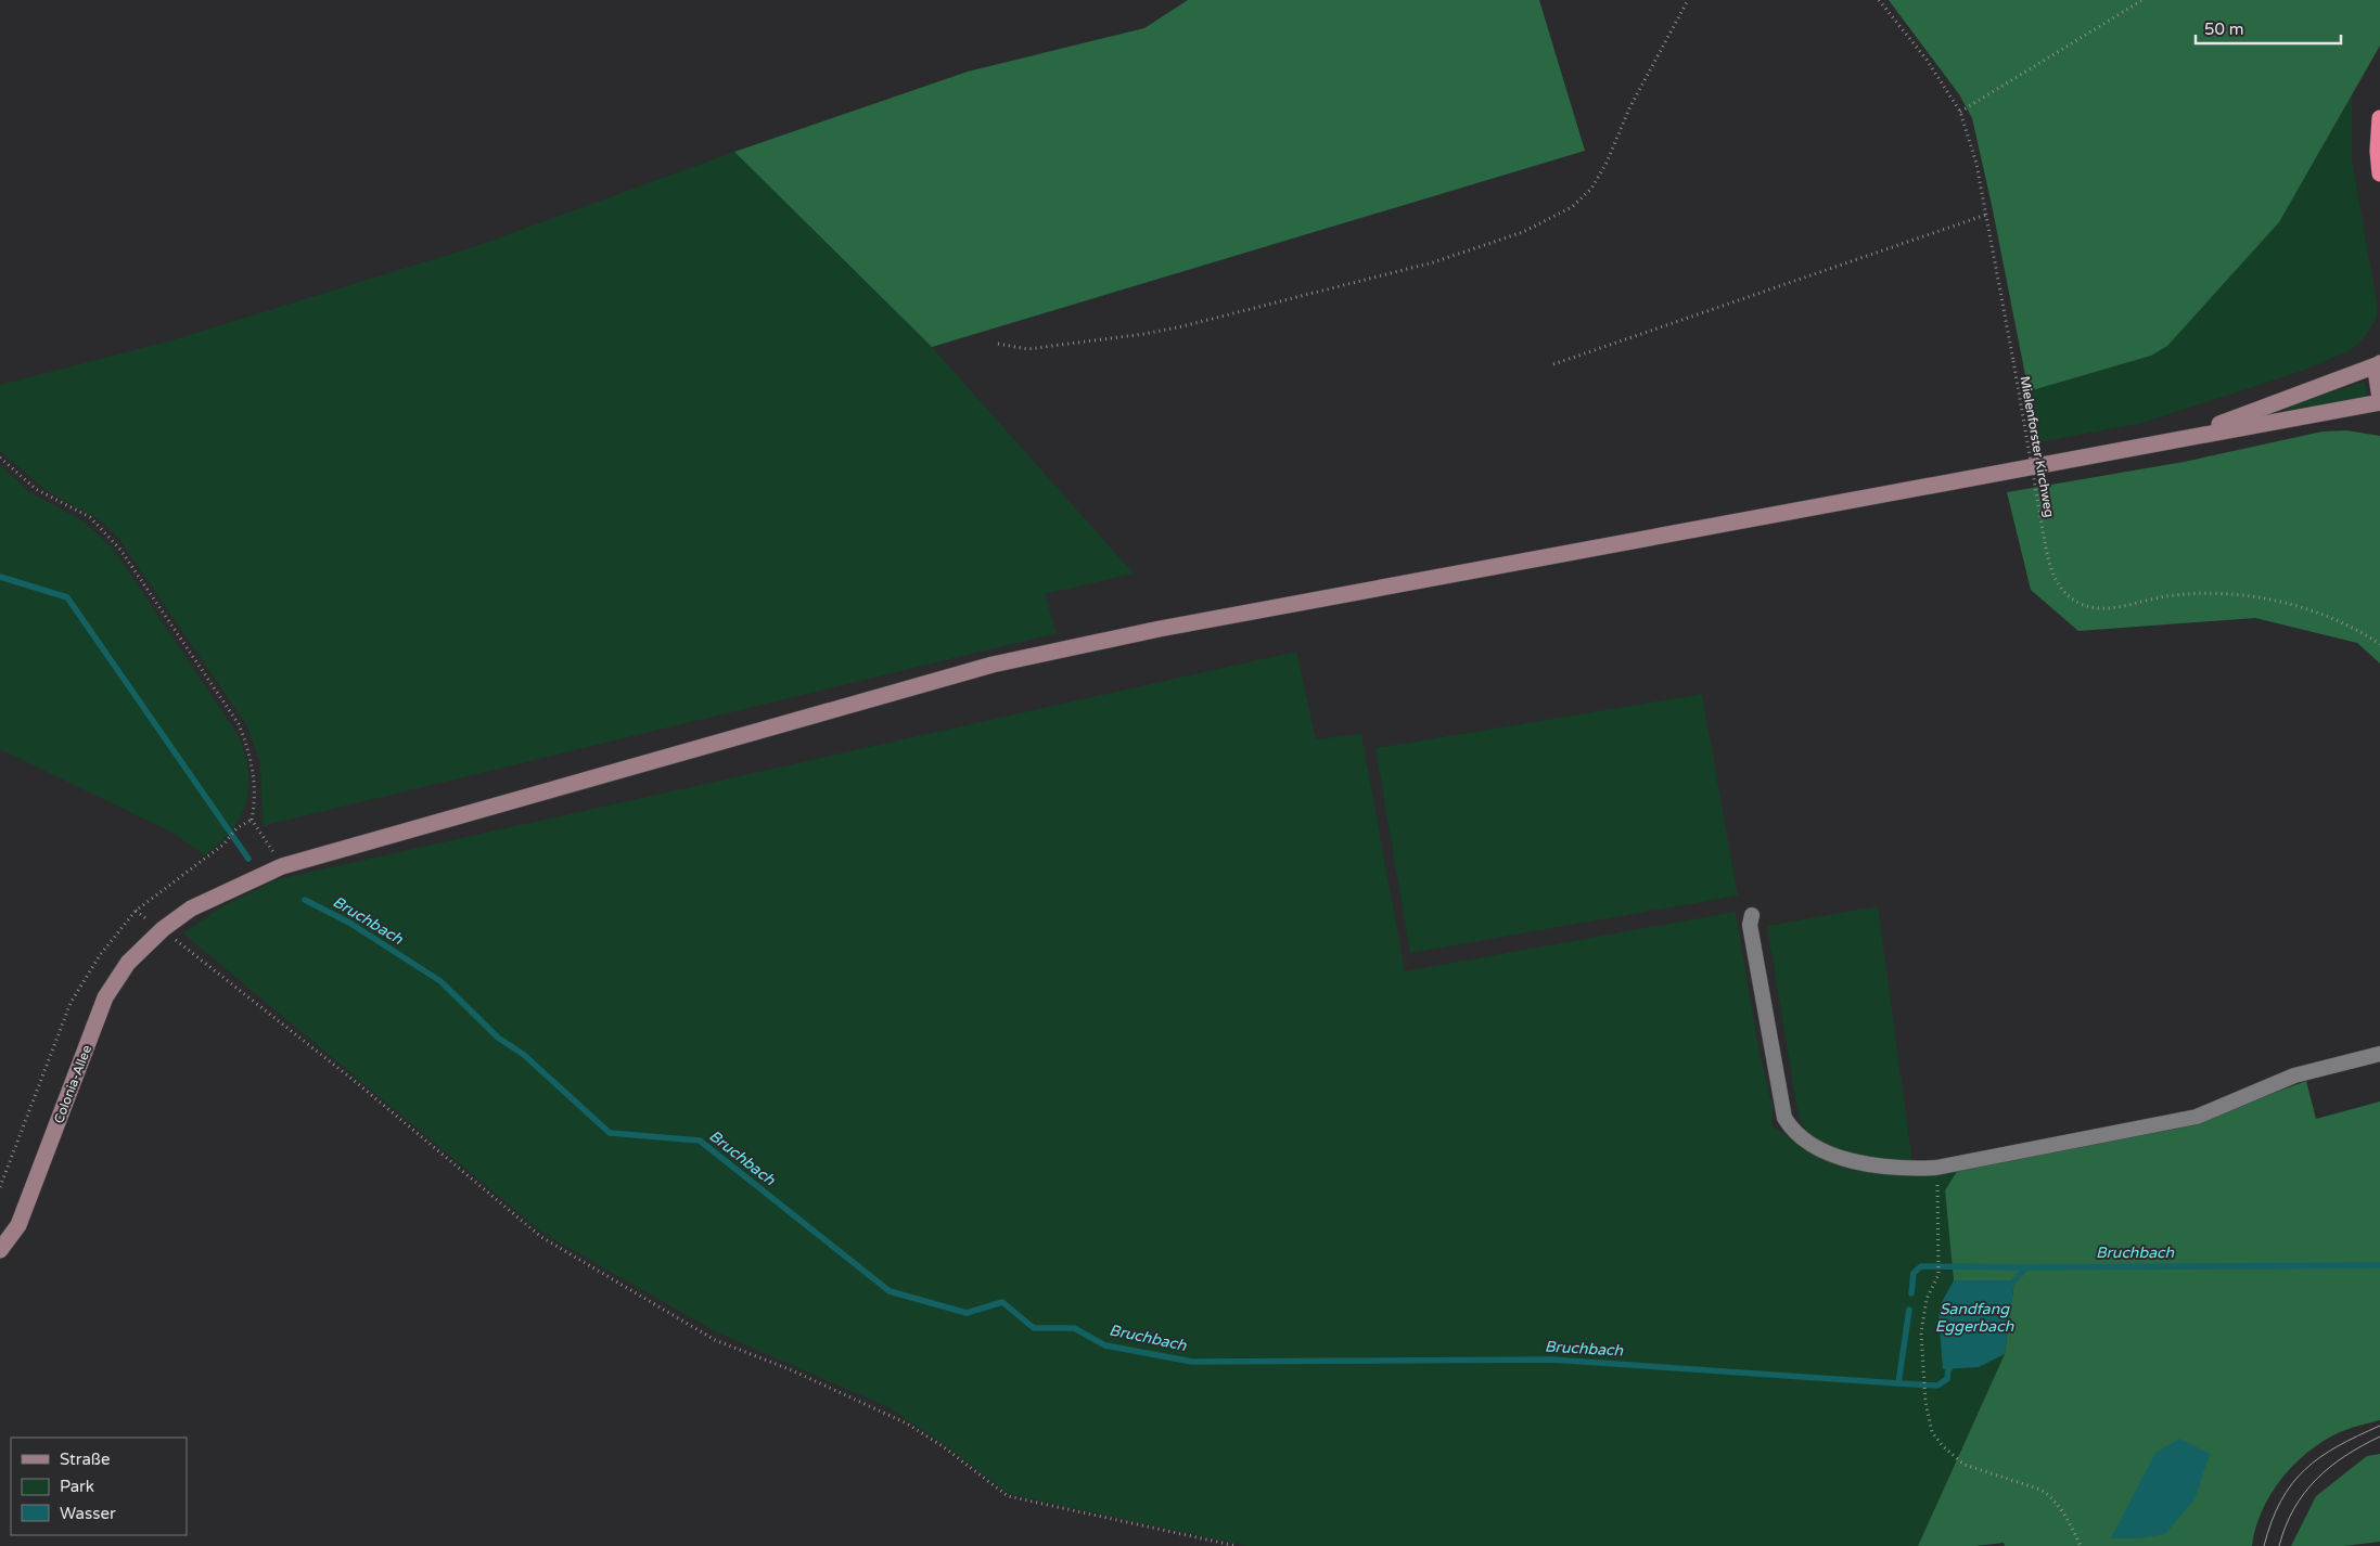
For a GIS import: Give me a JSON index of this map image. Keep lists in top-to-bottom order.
{
  "streets": {
    "main road": ["Colonia-Allee"],
    "path": ["Mielenforster Kirchweg"]
  },
  "water": ["Bruchbach", "Sandfang Eggerbach"],
  "legend": ["Straße", "Park", "Wasser"],
  "scale_bar": "50 m"
}
